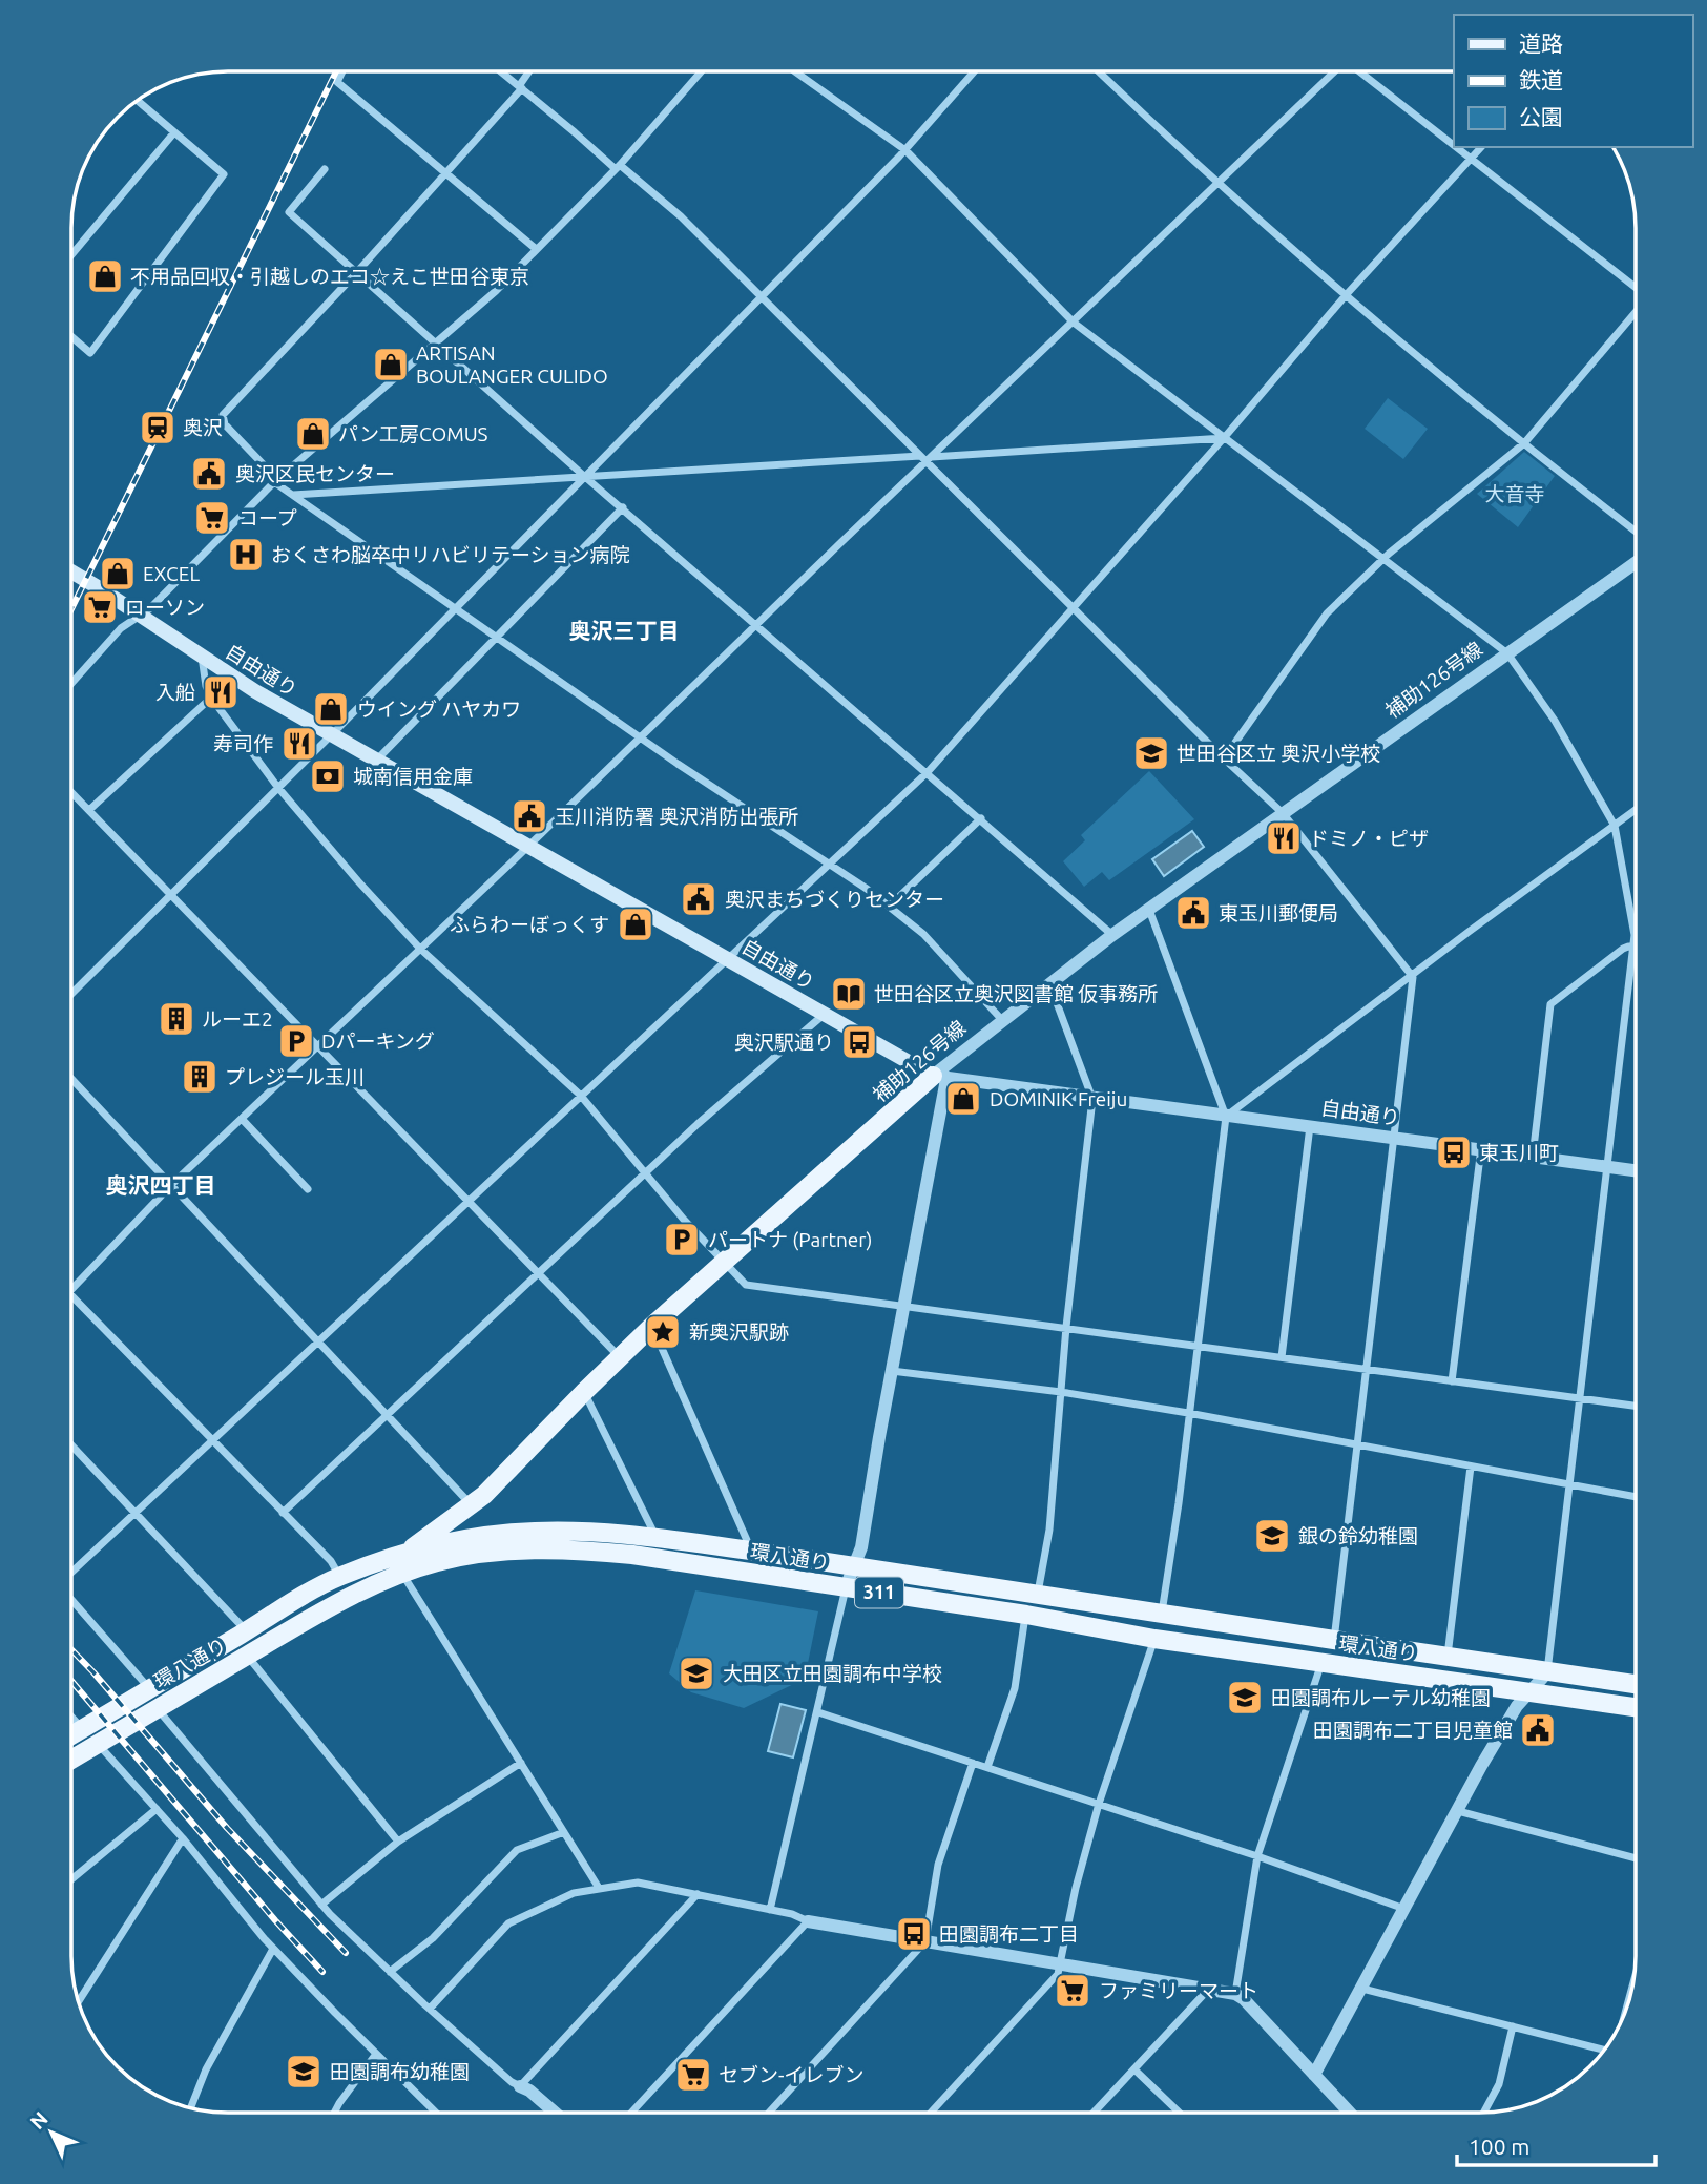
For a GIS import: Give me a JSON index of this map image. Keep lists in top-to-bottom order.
{
  "streets": {
    "main road": [
      "自由通り",
      "補助126号線",
      "環八通り",
      "311"
    ]
  },
  "crossings": [
    ["自由通り", "補助126号線"],
    ["補助126号線", "環八通り"]
  ],
  "districts": ["奥沢三丁目", "奥沢四丁目"],
  "parks": ["大音寺"],
  "places": {
    "shop": [
      "不用品回収・引越しのエコ☆えこ世田谷東京",
      "ARTISAN BOULANGER CULIDO",
      "パン工房COMUS",
      "EXCEL",
      "ウイング ハヤカワ",
      "ふらわーぼっくす",
      "DOMINIK Freiju"
    ],
    "station": ["奥沢"],
    "public building": [
      "奥沢区民センター",
      "玉川消防署 奥沢消防出張所",
      "奥沢まちづくりセンター",
      "東玉川郵便局",
      "田園調布二丁目児童館"
    ],
    "supermarket": [
      "コープ",
      "ローソン",
      "ファミリーマート",
      "セブン-イレブン"
    ],
    "hospital": ["おくさわ脳卒中リハビリテーション病院"],
    "restaurant": ["入船", "寿司作", "ドミノ・ピザ"],
    "school or university": [
      "世田谷区立 奥沢小学校",
      "銀の鈴幼稚園",
      "大田区立田園調布中学校",
      "田園調布ルーテル幼稚園",
      "田園調布幼稚園"
    ],
    "bank": ["城南信用金庫"],
    "library": ["世田谷区立奥沢図書館 仮事務所"],
    "building": ["ルーエ2", "プレジール玉川"],
    "parking": ["Dパーキング", "パートナ (Partner)"],
    "bus stop": ["奥沢駅通り", "東玉川町", "田園調布二丁目"],
    "place": ["新奥沢駅跡"]
  },
  "legend": ["道路", "鉄道", "公園"],
  "scale_bar": "100 m",
  "north": "top left"
}
